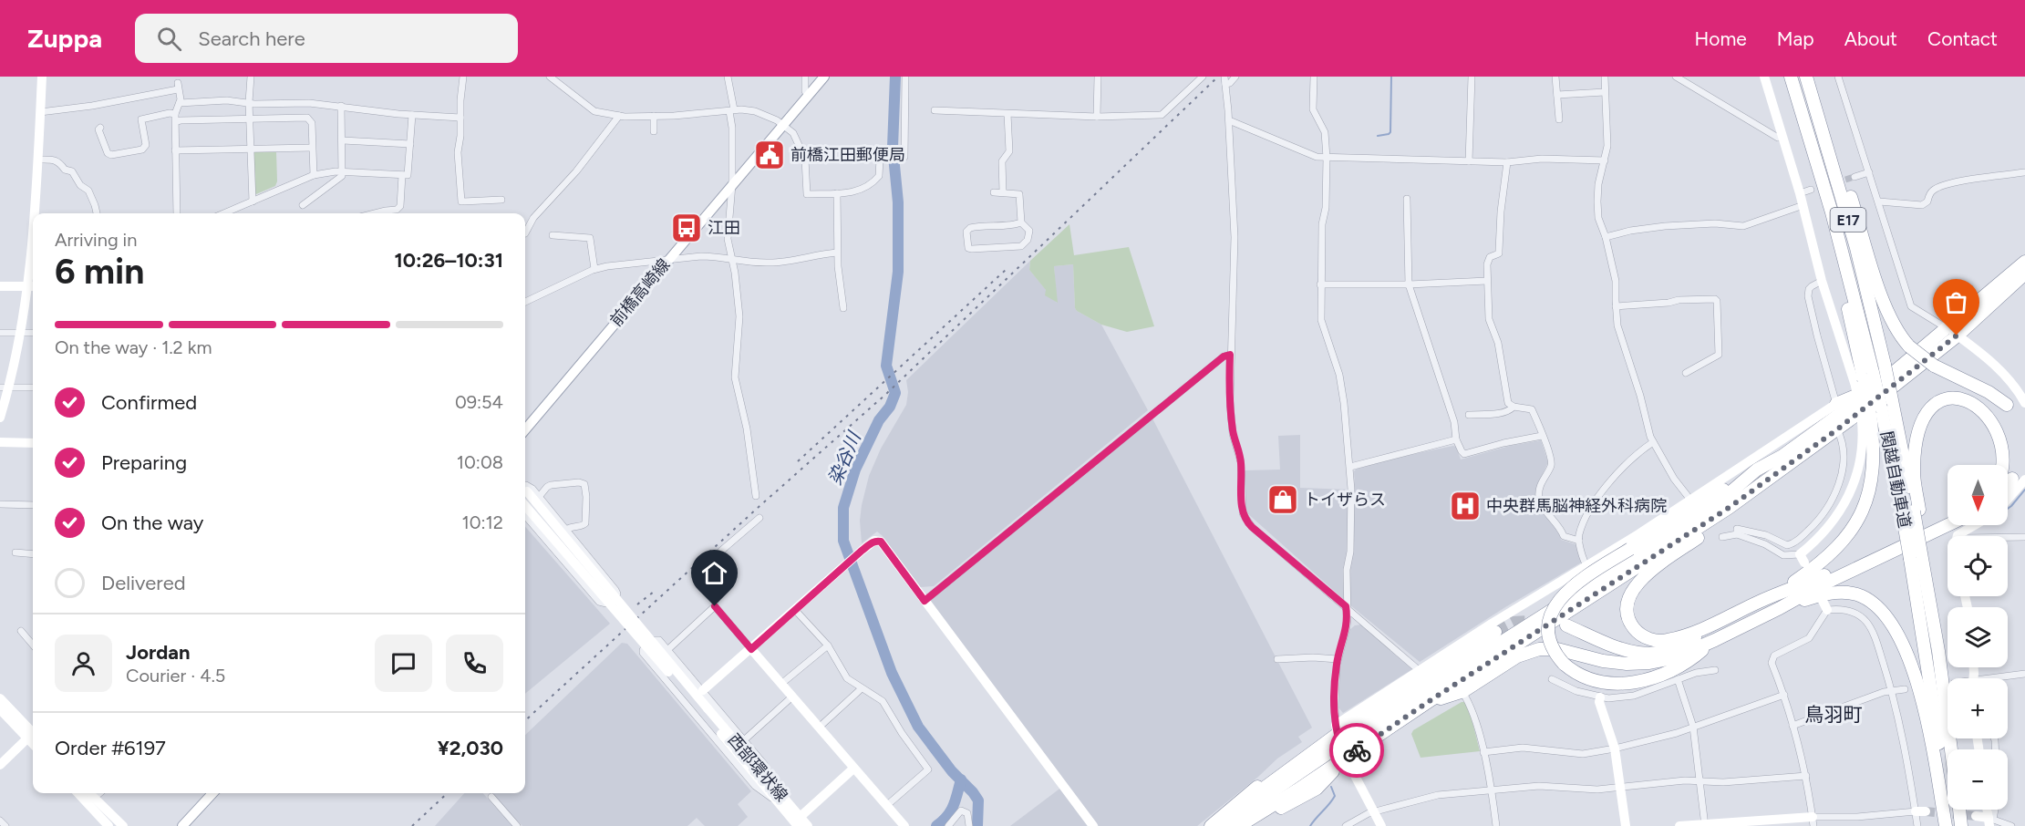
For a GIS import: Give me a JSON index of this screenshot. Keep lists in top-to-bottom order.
{
  "streets": {
    "highway": ["E17", "関越自動車道"],
    "street": ["前橋高崎線", "西部環状線"]
  },
  "districts": ["鳥羽町"],
  "water": ["染谷川"],
  "places": {
    "public building": ["前橋江田郵便局"],
    "bus stop": ["江田"],
    "shop": ["トイザらス"],
    "hospital": ["中央群馬脳神経外科病院"]
  },
  "north": "bottom",
  "page": {
    "header": "Zuppa",
    "search": "Search here",
    "nav": [
      "Home",
      "Map",
      "About",
      "Contact"
    ],
    "heading": ["6 min", "Arriving in", "10:26–10:31"],
    "panel": [
      "Jordan",
      "Courier · 4.5",
      "Order #6197",
      "¥2,030"
    ],
    "bar": "On the way · 1.2 km",
    "list": [
      ["Confirmed", "09:54"],
      ["Preparing", "10:08"],
      ["On the way", "10:12"],
      "Delivered"
    ],
    "map_buttons": ["+", "−"]
  }
}
